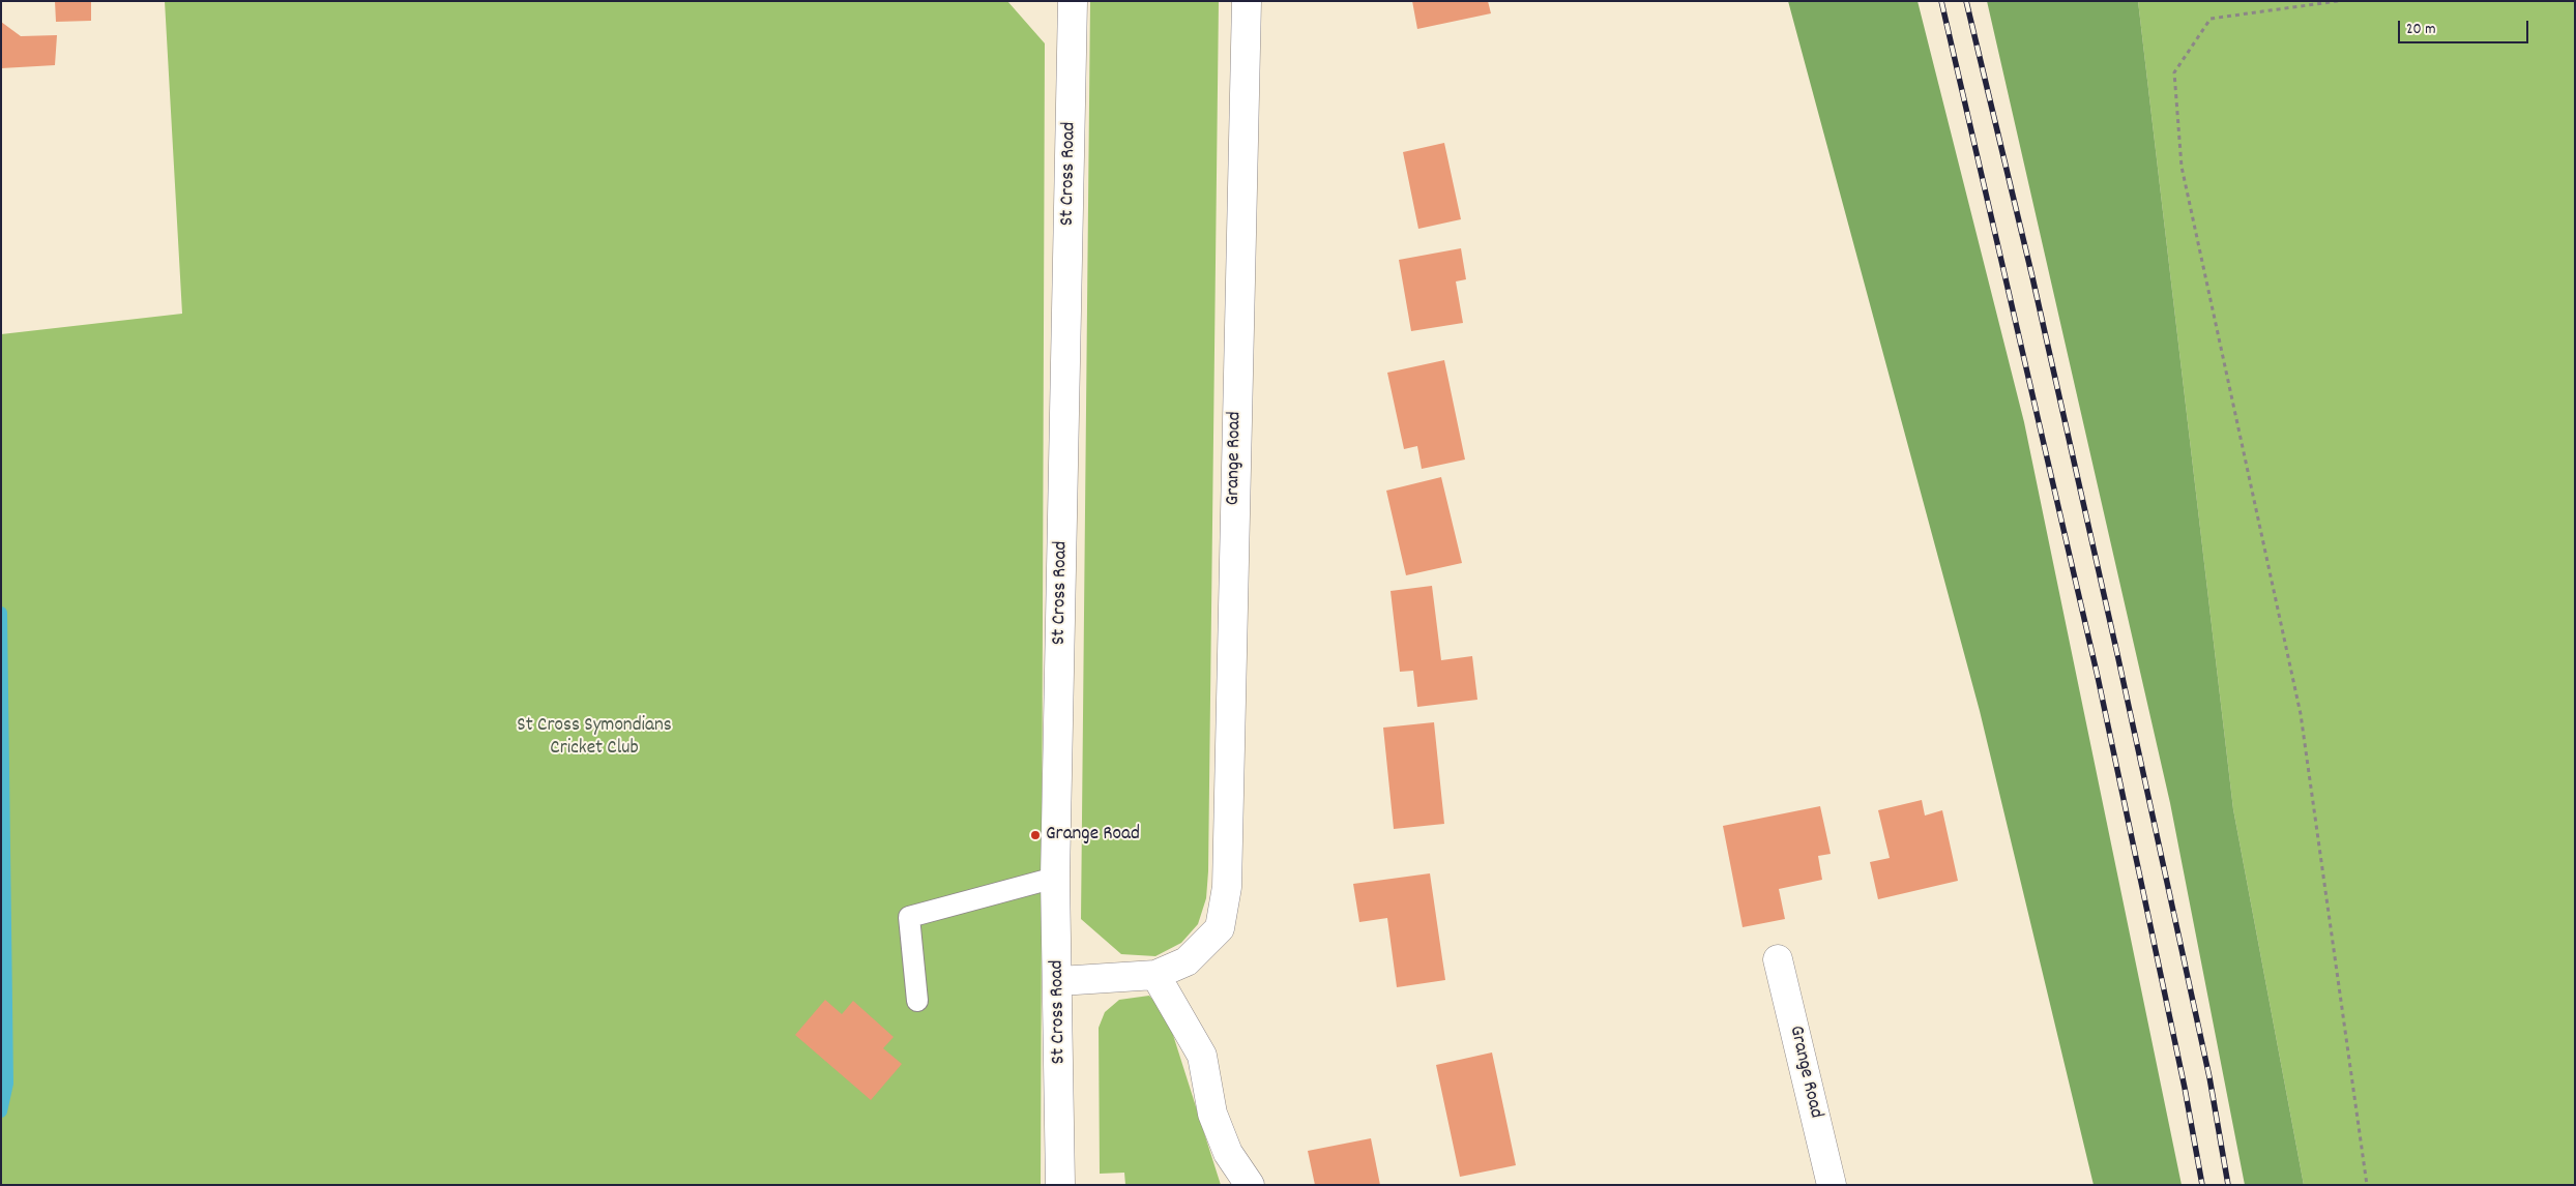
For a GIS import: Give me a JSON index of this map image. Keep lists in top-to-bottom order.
{
  "streets": {
    "street": ["St Cross Road", "Grange Road"]
  },
  "crossings": [
    ["St Cross Road", "Grange Road"]
  ],
  "parks": ["St Cross Symondians Cricket Club"],
  "places": ["Grange Road"],
  "scale_bar": "20 m"
}
